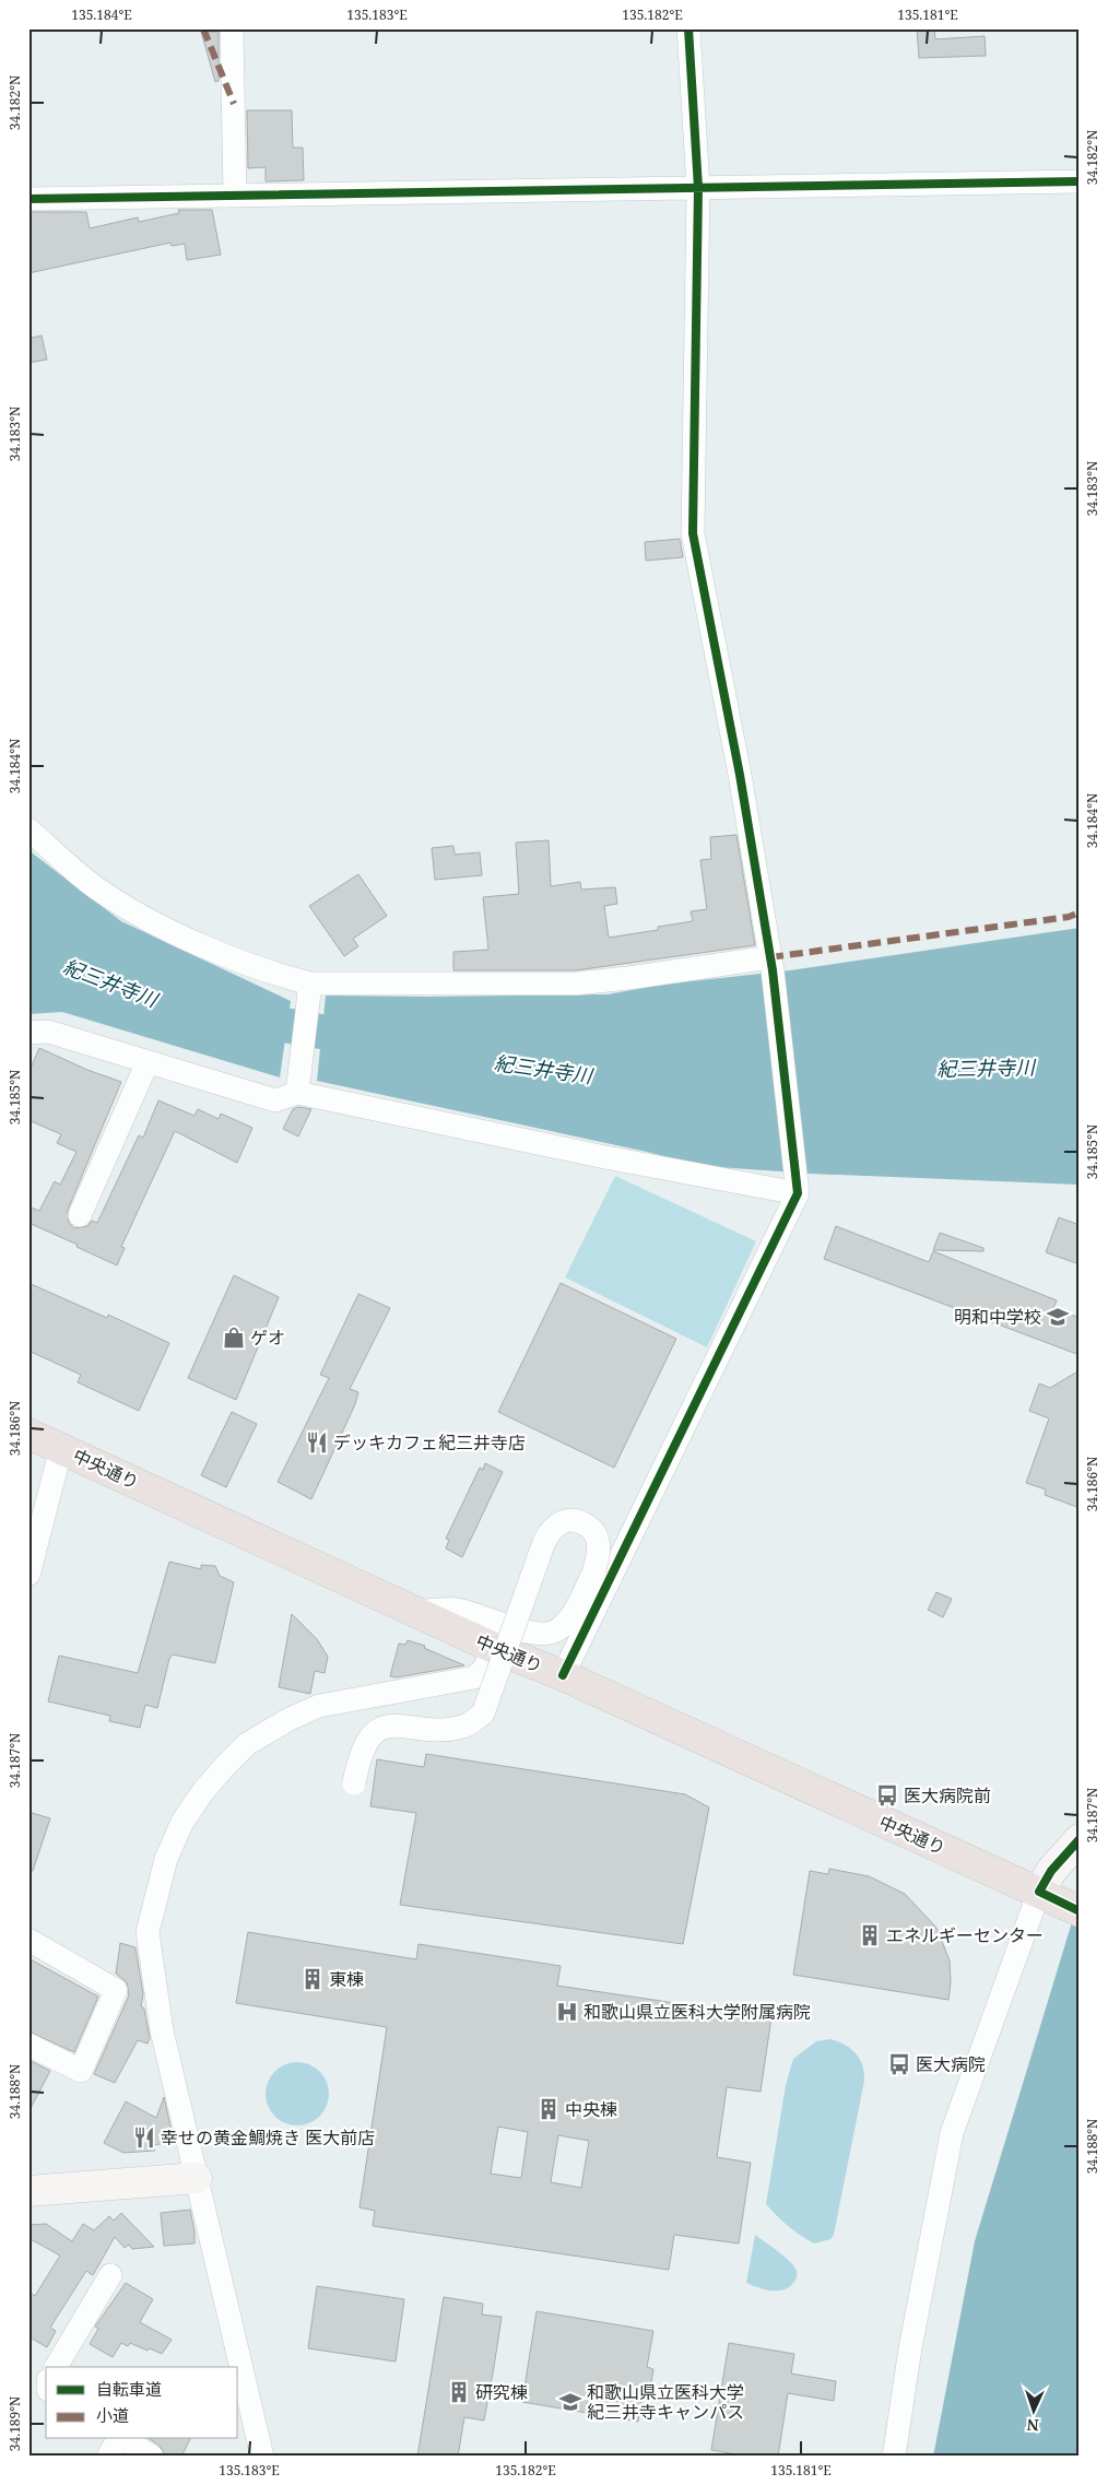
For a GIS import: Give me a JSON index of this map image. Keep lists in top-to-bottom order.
{
  "streets": {
    "highway": ["中央通り"]
  },
  "water": ["紀三井寺川"],
  "places": {
    "school or university": ["明和中学校", "和歌山県立医科大学 紀三井寺キャンパス"],
    "shop": ["ゲオ"],
    "restaurant": ["デッキカフェ紀三井寺店", "幸せの黄金鯛焼き 医大前店"],
    "bus stop": ["医大病院前", "医大病院"],
    "building": [
      "エネルギーセンター",
      "東棟",
      "中央棟",
      "研究棟"
    ],
    "hospital": ["和歌山県立医科大学附属病院"]
  },
  "legend": ["自転車道", "小道"],
  "north": "bottom",
  "coordinates": [
    "135.184°E",
    "135.183°E",
    "135.182°E",
    "135.181°E",
    "34.182°N",
    "34.183°N",
    "34.184°N",
    "34.185°N",
    "34.186°N",
    "34.187°N",
    "34.188°N",
    "34.189°N"
  ]
}
